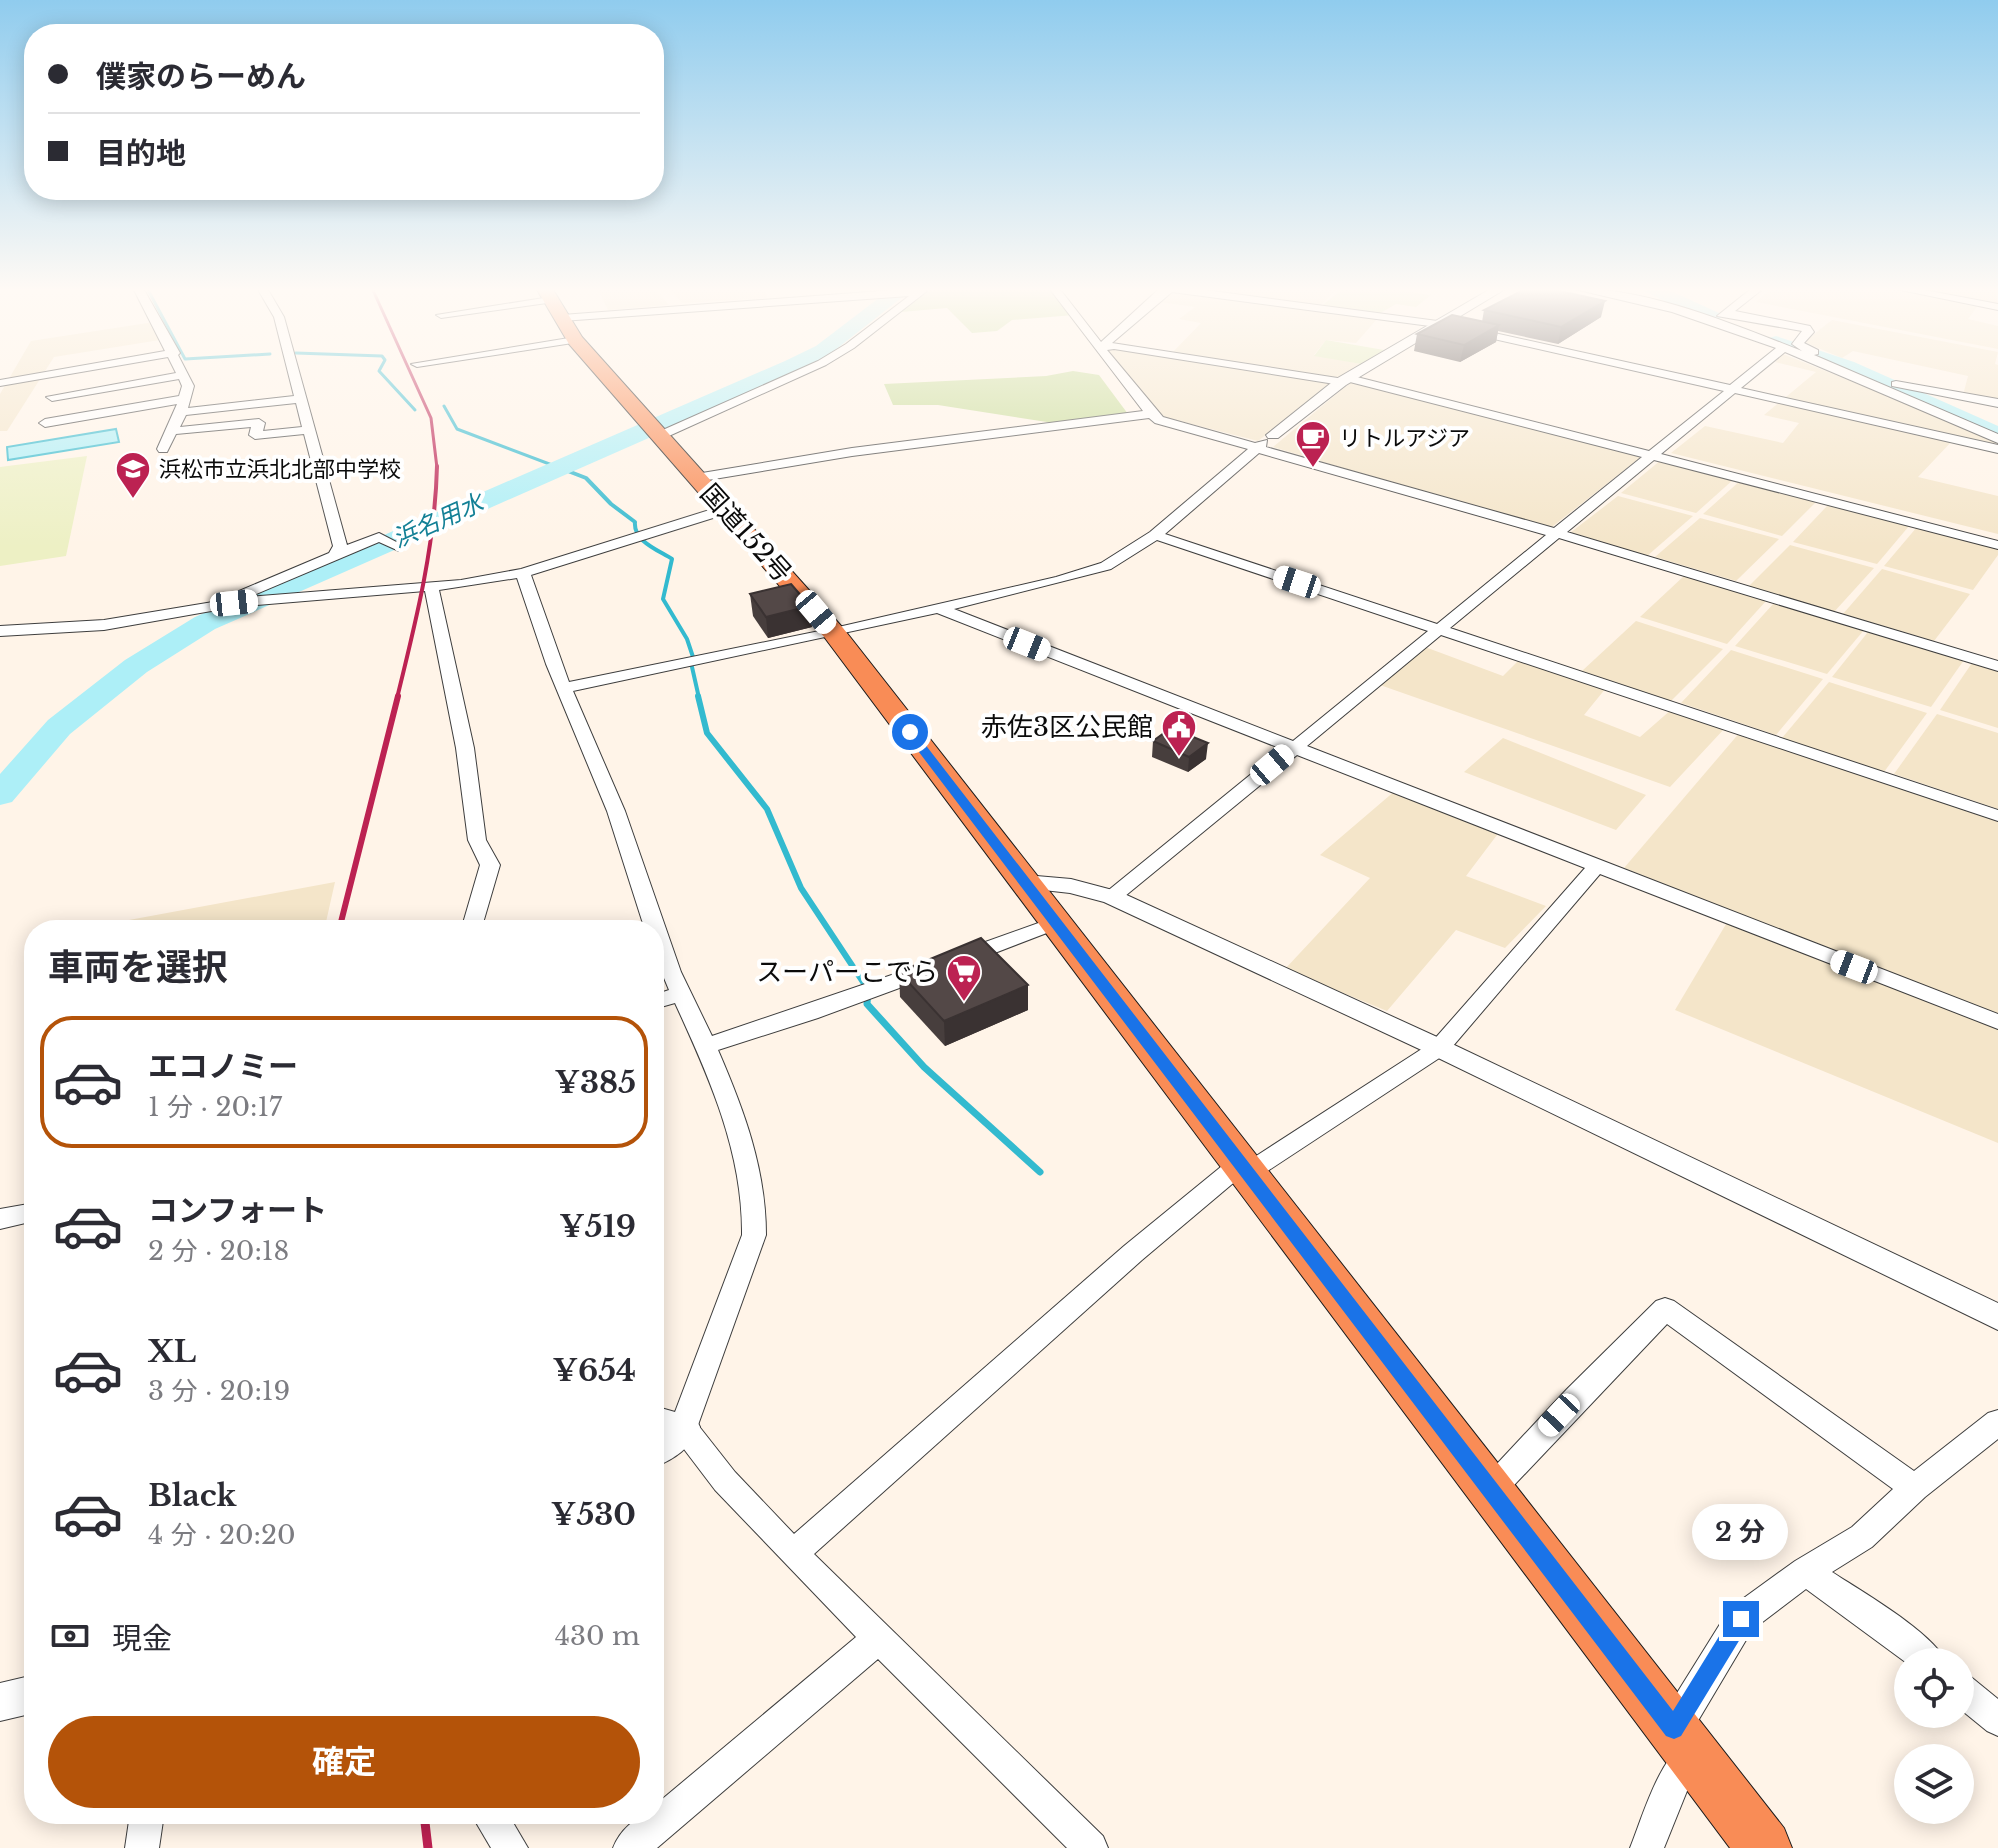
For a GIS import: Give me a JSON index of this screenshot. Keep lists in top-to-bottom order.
{
  "streets": {
    "highway": ["国道152号"]
  },
  "water": ["浜名用水"],
  "places": {
    "cafe": ["リトルアジア"],
    "school or university": ["浜松市立浜北北部中学校"],
    "public building": ["赤佐3区公民館"],
    "supermarket": ["スーパーこでら"]
  },
  "page": {
    "banner": ["僕家のらーめん", "目的地"],
    "heading": "車両を選択",
    "list": [
      {
        "name": "エコノミー",
        "note": "1 分 · 20:17",
        "value": "¥385"
      },
      {
        "name": "コンフォート",
        "note": "2 分 · 20:18",
        "value": "¥519"
      },
      {
        "name": "XL",
        "note": "3 分 · 20:19",
        "value": "¥654"
      },
      {
        "name": "Black",
        "note": "4 分 · 20:20",
        "value": "¥530"
      }
    ],
    "bubble": "2 分",
    "pay": ["現金", "430 m"],
    "buttons": "確定"
  }
}
